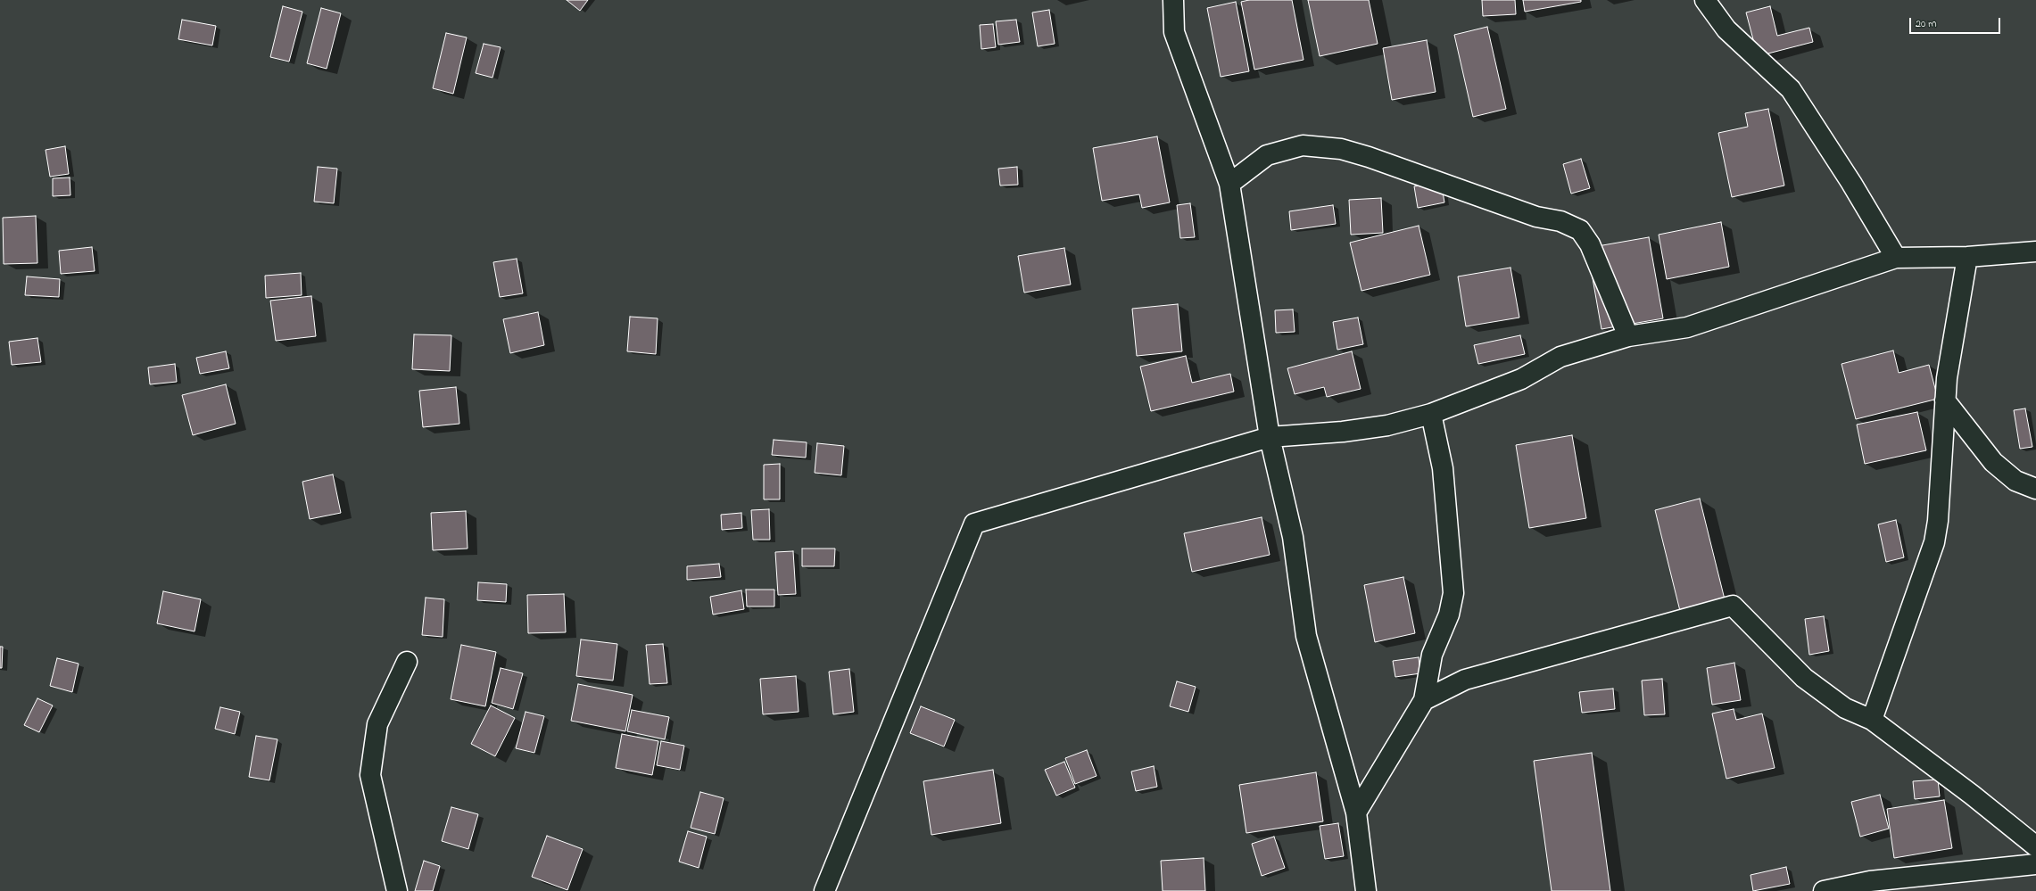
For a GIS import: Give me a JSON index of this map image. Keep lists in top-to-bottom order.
{
  "scale_bar": "20 m"
}
